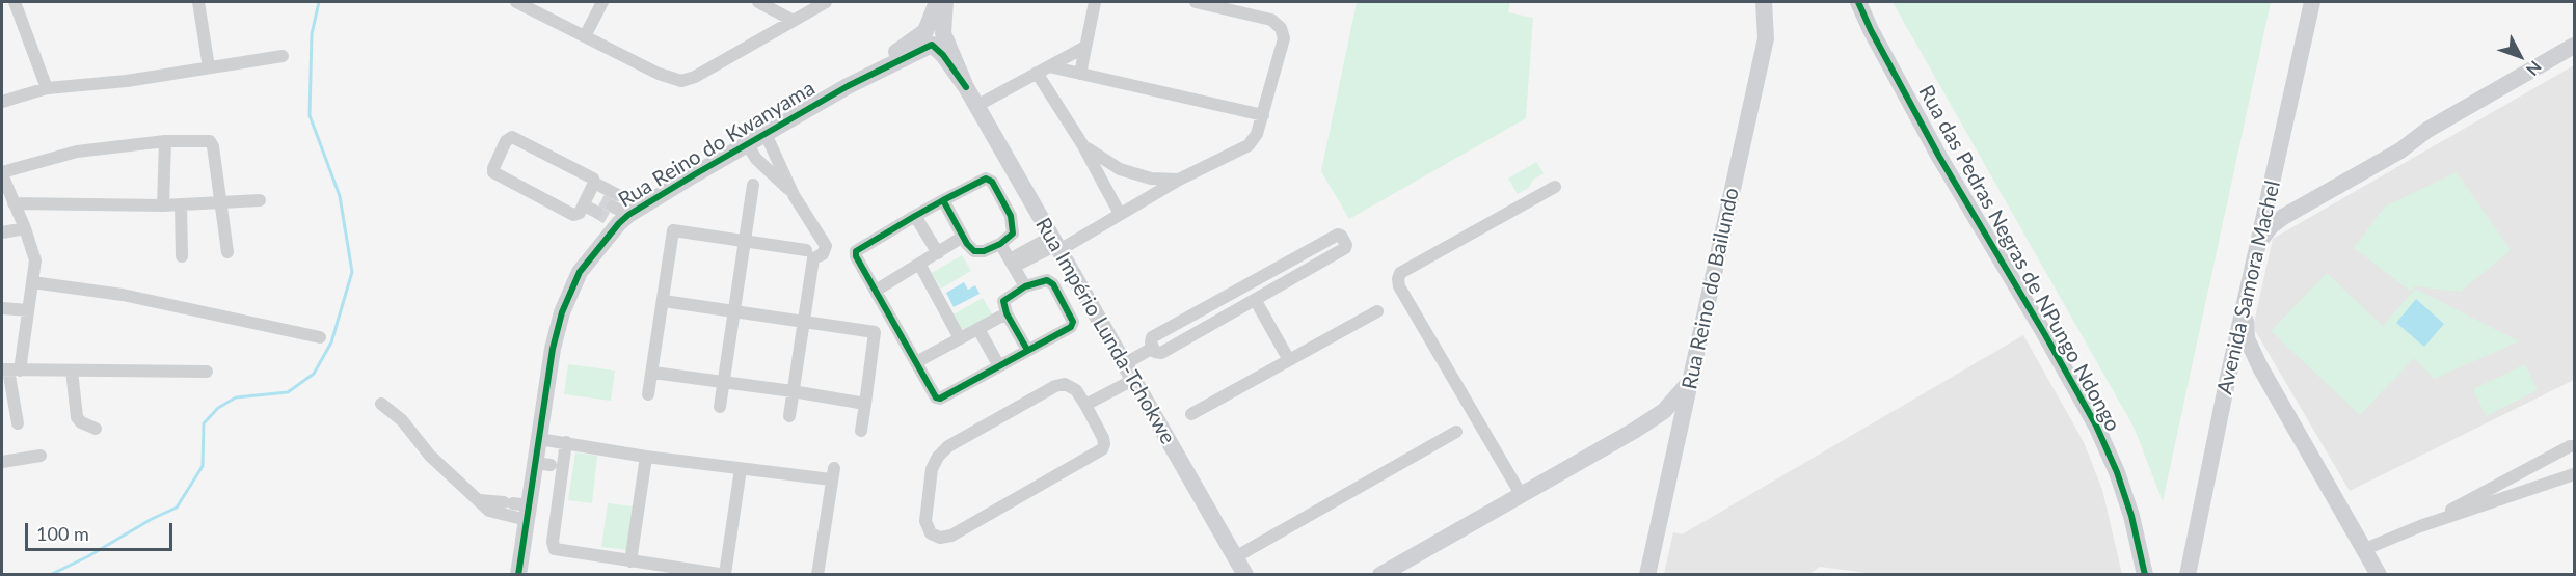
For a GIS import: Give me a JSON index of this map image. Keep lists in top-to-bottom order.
{
  "streets": {
    "street": [
      "Rua Reino do Kwanyama",
      "Rua das Pedras Negras de NPungo Ndongo",
      "Avenida Samora Machel",
      "Rua Reino do Bailundo",
      "Rua Império Lunda-Tchokwe"
    ]
  },
  "crossings": [
    ["Rua Reino do Kwanyama", "Rua Império Lunda-Tchokwe"]
  ],
  "scale_bar": "100 m",
  "north": "bottom right"
}
